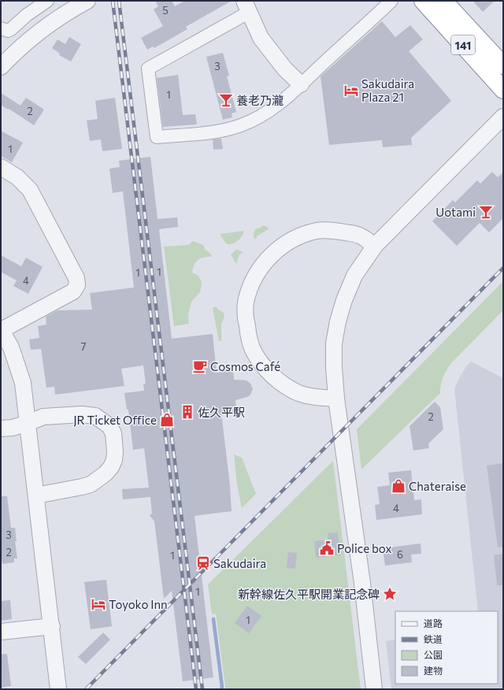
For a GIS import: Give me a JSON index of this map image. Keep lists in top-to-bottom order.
{
  "streets": {
    "highway": ["141"]
  },
  "places": {
    "hotel": ["Sakudaira Plaza 21", "Toyoko Inn"],
    "bar": ["養老乃瀧", "Uotami"],
    "cafe": ["Cosmos Café"],
    "building": ["佐久平駅"],
    "shop": ["JR Ticket Office", "Chateraise"],
    "public building": ["Police box"],
    "station": ["Sakudaira"],
    "place": ["新幹線佐久平駅開業記念碑"]
  },
  "house_numbers": [
    "5",
    "3",
    "1",
    "2",
    "1",
    "1",
    "1",
    "4",
    "7",
    "2",
    "4",
    "3",
    "2",
    "6",
    "1",
    "1",
    "1"
  ],
  "legend": [
    "道路",
    "鉄道",
    "公園",
    "建物"
  ]
}
